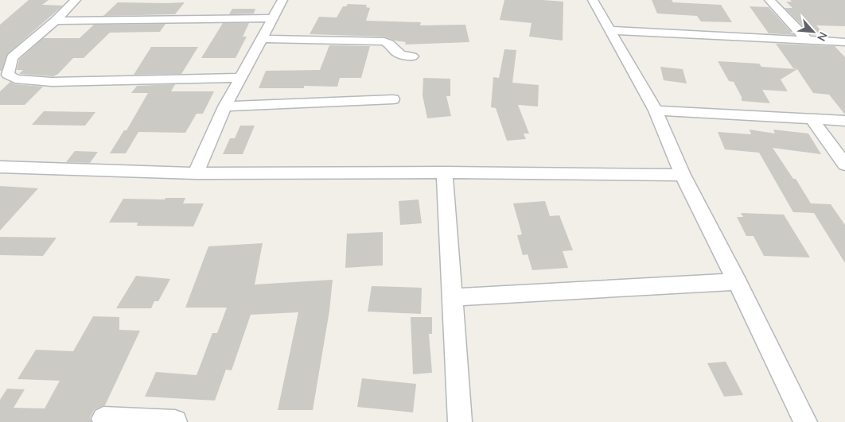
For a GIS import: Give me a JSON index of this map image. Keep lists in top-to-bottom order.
{
  "north": "bottom right"
}
